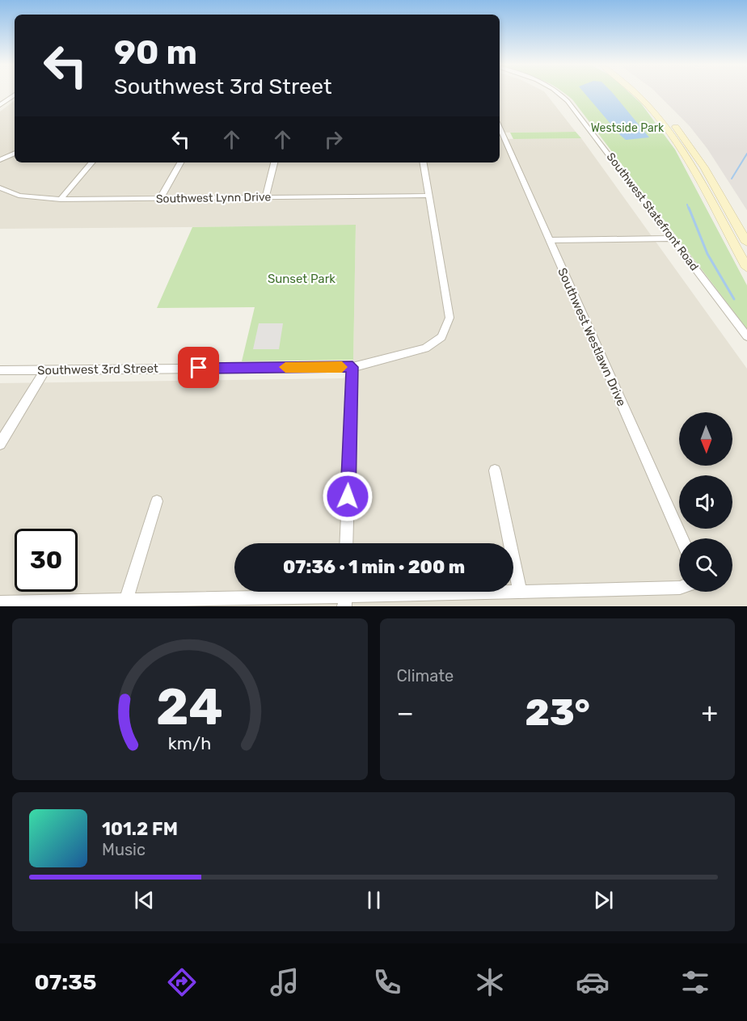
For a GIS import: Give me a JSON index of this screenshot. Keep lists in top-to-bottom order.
{
  "streets": {
    "street": [
      "Southwest Lynn Drive",
      "Southwest Statefront Road",
      "Southwest Westlawn Drive",
      "Southwest 3rd Street"
    ]
  },
  "crossings": [
    ["Southwest Lynn Drive", "Southwest 3rd Street"]
  ],
  "parks": ["Westside Park", "Sunset Park"],
  "north": "bottom",
  "page": {
    "turn": ["90 m", "Southwest 3rd Street"],
    "limit": "30",
    "trip": "07:36 · 1 min · 200 m",
    "tile": "Climate",
    "heat": ["−", "23°", "+"],
    "song": ["101.2 FM", "Music"],
    "tabs": "07:35",
    "gauge": ["24", "km/h"]
  }
}
